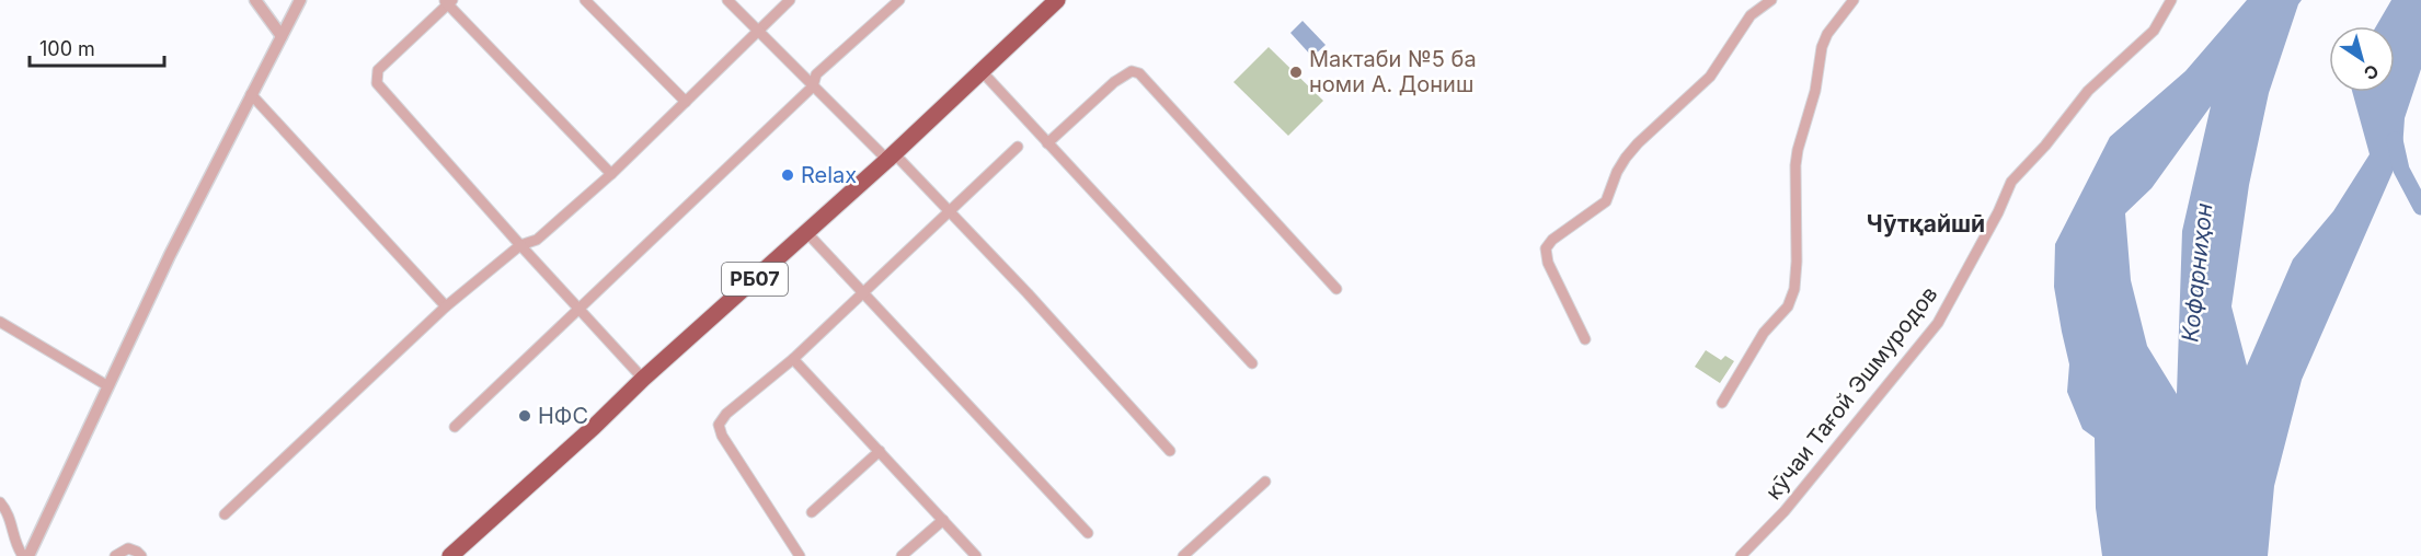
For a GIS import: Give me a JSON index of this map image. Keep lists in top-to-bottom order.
{
  "streets": {
    "highway": ["РБ07"],
    "street": ["кӯчаи Тағой Эшмуродов"]
  },
  "districts": ["Чӯтқайшӣ"],
  "water": ["Кофарниҳон"],
  "places": ["Мактаби №5 ба номи А. Дониш", "Relax", "НФС"],
  "scale_bar": "100 m",
  "north": "bottom right"
}
